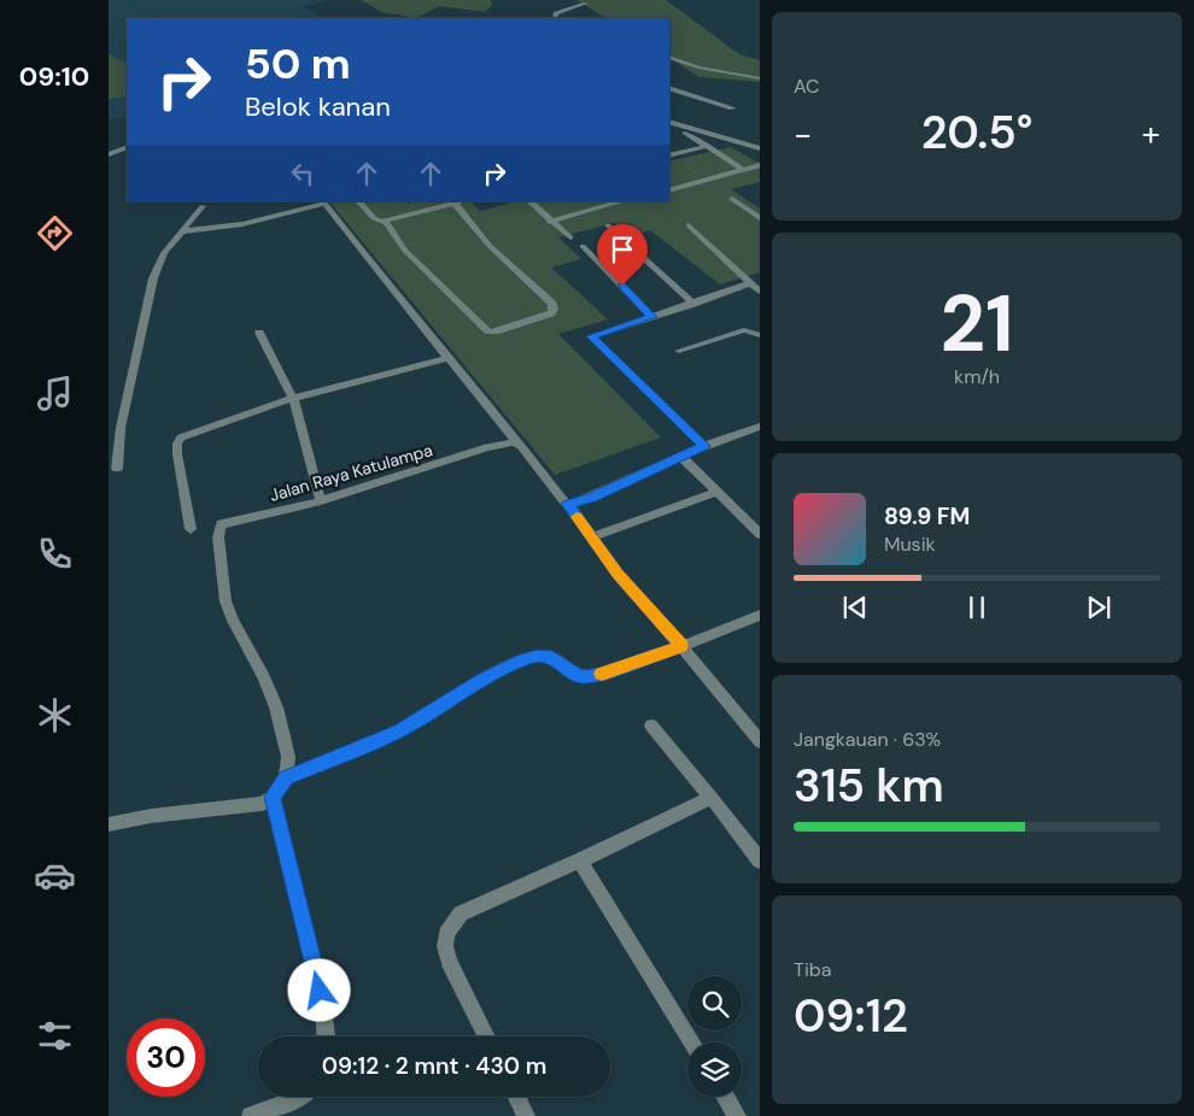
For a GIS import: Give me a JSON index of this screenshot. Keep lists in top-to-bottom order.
{
  "streets": {
    "street": ["Jalan Raya Katulampa"]
  },
  "page": {
    "tabs": "09:10",
    "tile": [
      "AC",
      ["21", "km/h"],
      ["Jangkauan · 63%", "315 km"],
      ["Tiba", "09:12"]
    ],
    "turn": ["50 m", "Belok kanan"],
    "heat": ["−", "20.5°", "+"],
    "song": ["89.9 FM", "Musik"],
    "limit": "30",
    "trip": "09:12 · 2 mnt · 430 m"
  }
}
